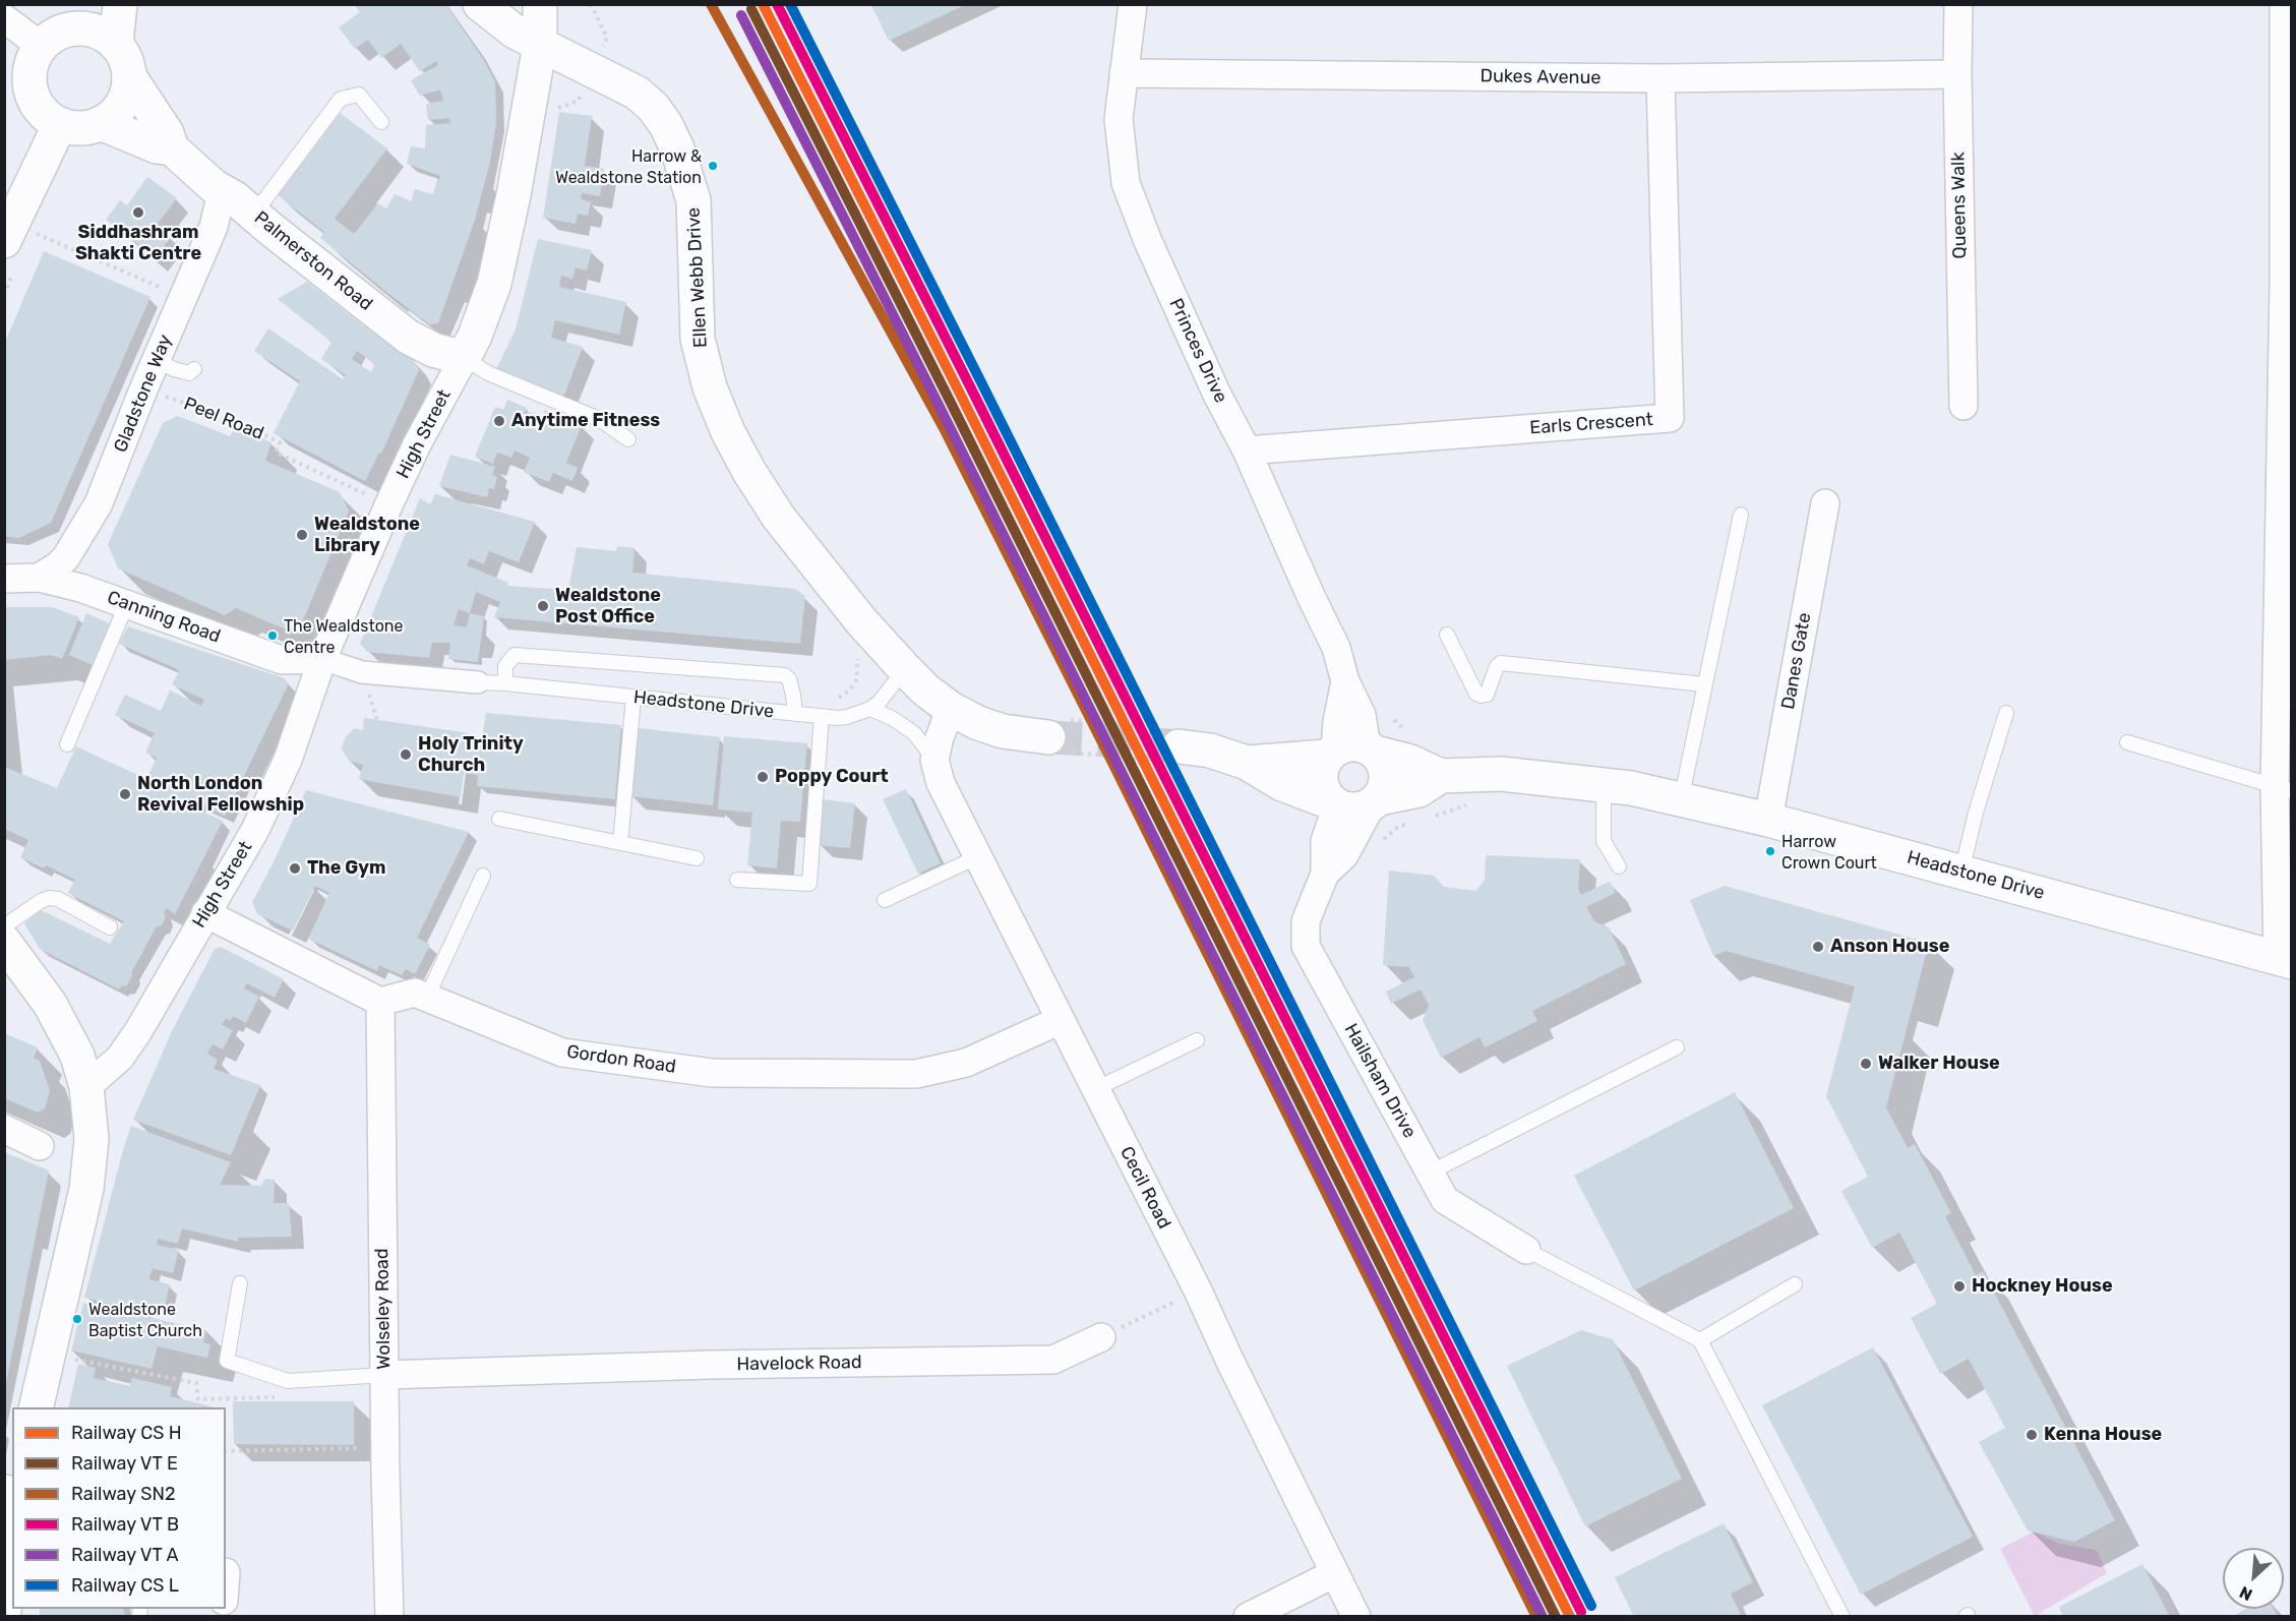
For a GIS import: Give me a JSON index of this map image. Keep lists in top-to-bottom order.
{
  "streets": {
    "street": [
      "Dukes Avenue",
      "Queens Walk",
      "Palmerston Road",
      "Ellen Webb Drive",
      "Princes Drive",
      "Gladstone Way",
      "Earls Crescent",
      "High Street",
      "Canning Road",
      "Danes Gate",
      "Headstone Drive",
      "Gordon Road",
      "Hailsham Drive",
      "Cecil Road",
      "Wolseley Road",
      "Havelock Road"
    ],
    "path": ["Peel Road"]
  },
  "crossings": [
    ["Dukes Avenue", "Queens Walk"],
    ["Dukes Avenue", "Princes Drive"],
    ["Dukes Avenue", "Earls Crescent"],
    ["Palmerston Road", "Gladstone Way"],
    ["Palmerston Road", "High Street"],
    ["Ellen Webb Drive", "High Street"],
    ["Princes Drive", "Earls Crescent"],
    ["Princes Drive", "Headstone Drive"],
    ["Princes Drive", "Hailsham Drive"],
    ["Gladstone Way", "Peel Road"],
    ["Gladstone Way", "Canning Road"],
    ["Peel Road", "High Street"],
    ["High Street", "Canning Road"],
    ["High Street", "Headstone Drive"],
    ["Canning Road", "Headstone Drive"],
    ["Danes Gate", "Headstone Drive"],
    ["Headstone Drive", "Hailsham Drive"],
    ["Headstone Drive", "Cecil Road"],
    ["Gordon Road", "Cecil Road"],
    ["Wolseley Road", "Havelock Road"]
  ],
  "places": [
    "Harrow & Wealdstone Station",
    "Siddhashram Shakti Centre",
    "Anytime Fitness",
    "Wealdstone Library",
    "Wealdstone Post Office",
    "The Wealdstone Centre",
    "Holy Trinity Church",
    "Poppy Court",
    "North London Revival Fellowship",
    "Harrow Crown Court",
    "The Gym",
    "Anson House",
    "Walker House",
    "Hockney House",
    "Wealdstone Baptist Church",
    "Kenna House"
  ],
  "lines": ["rail line SN2"],
  "legend": [
    "Railway CS H",
    "Railway VT E",
    "Railway SN2",
    "Railway VT B",
    "Railway VT A",
    "Railway CS L"
  ],
  "north": "bottom left"
}
